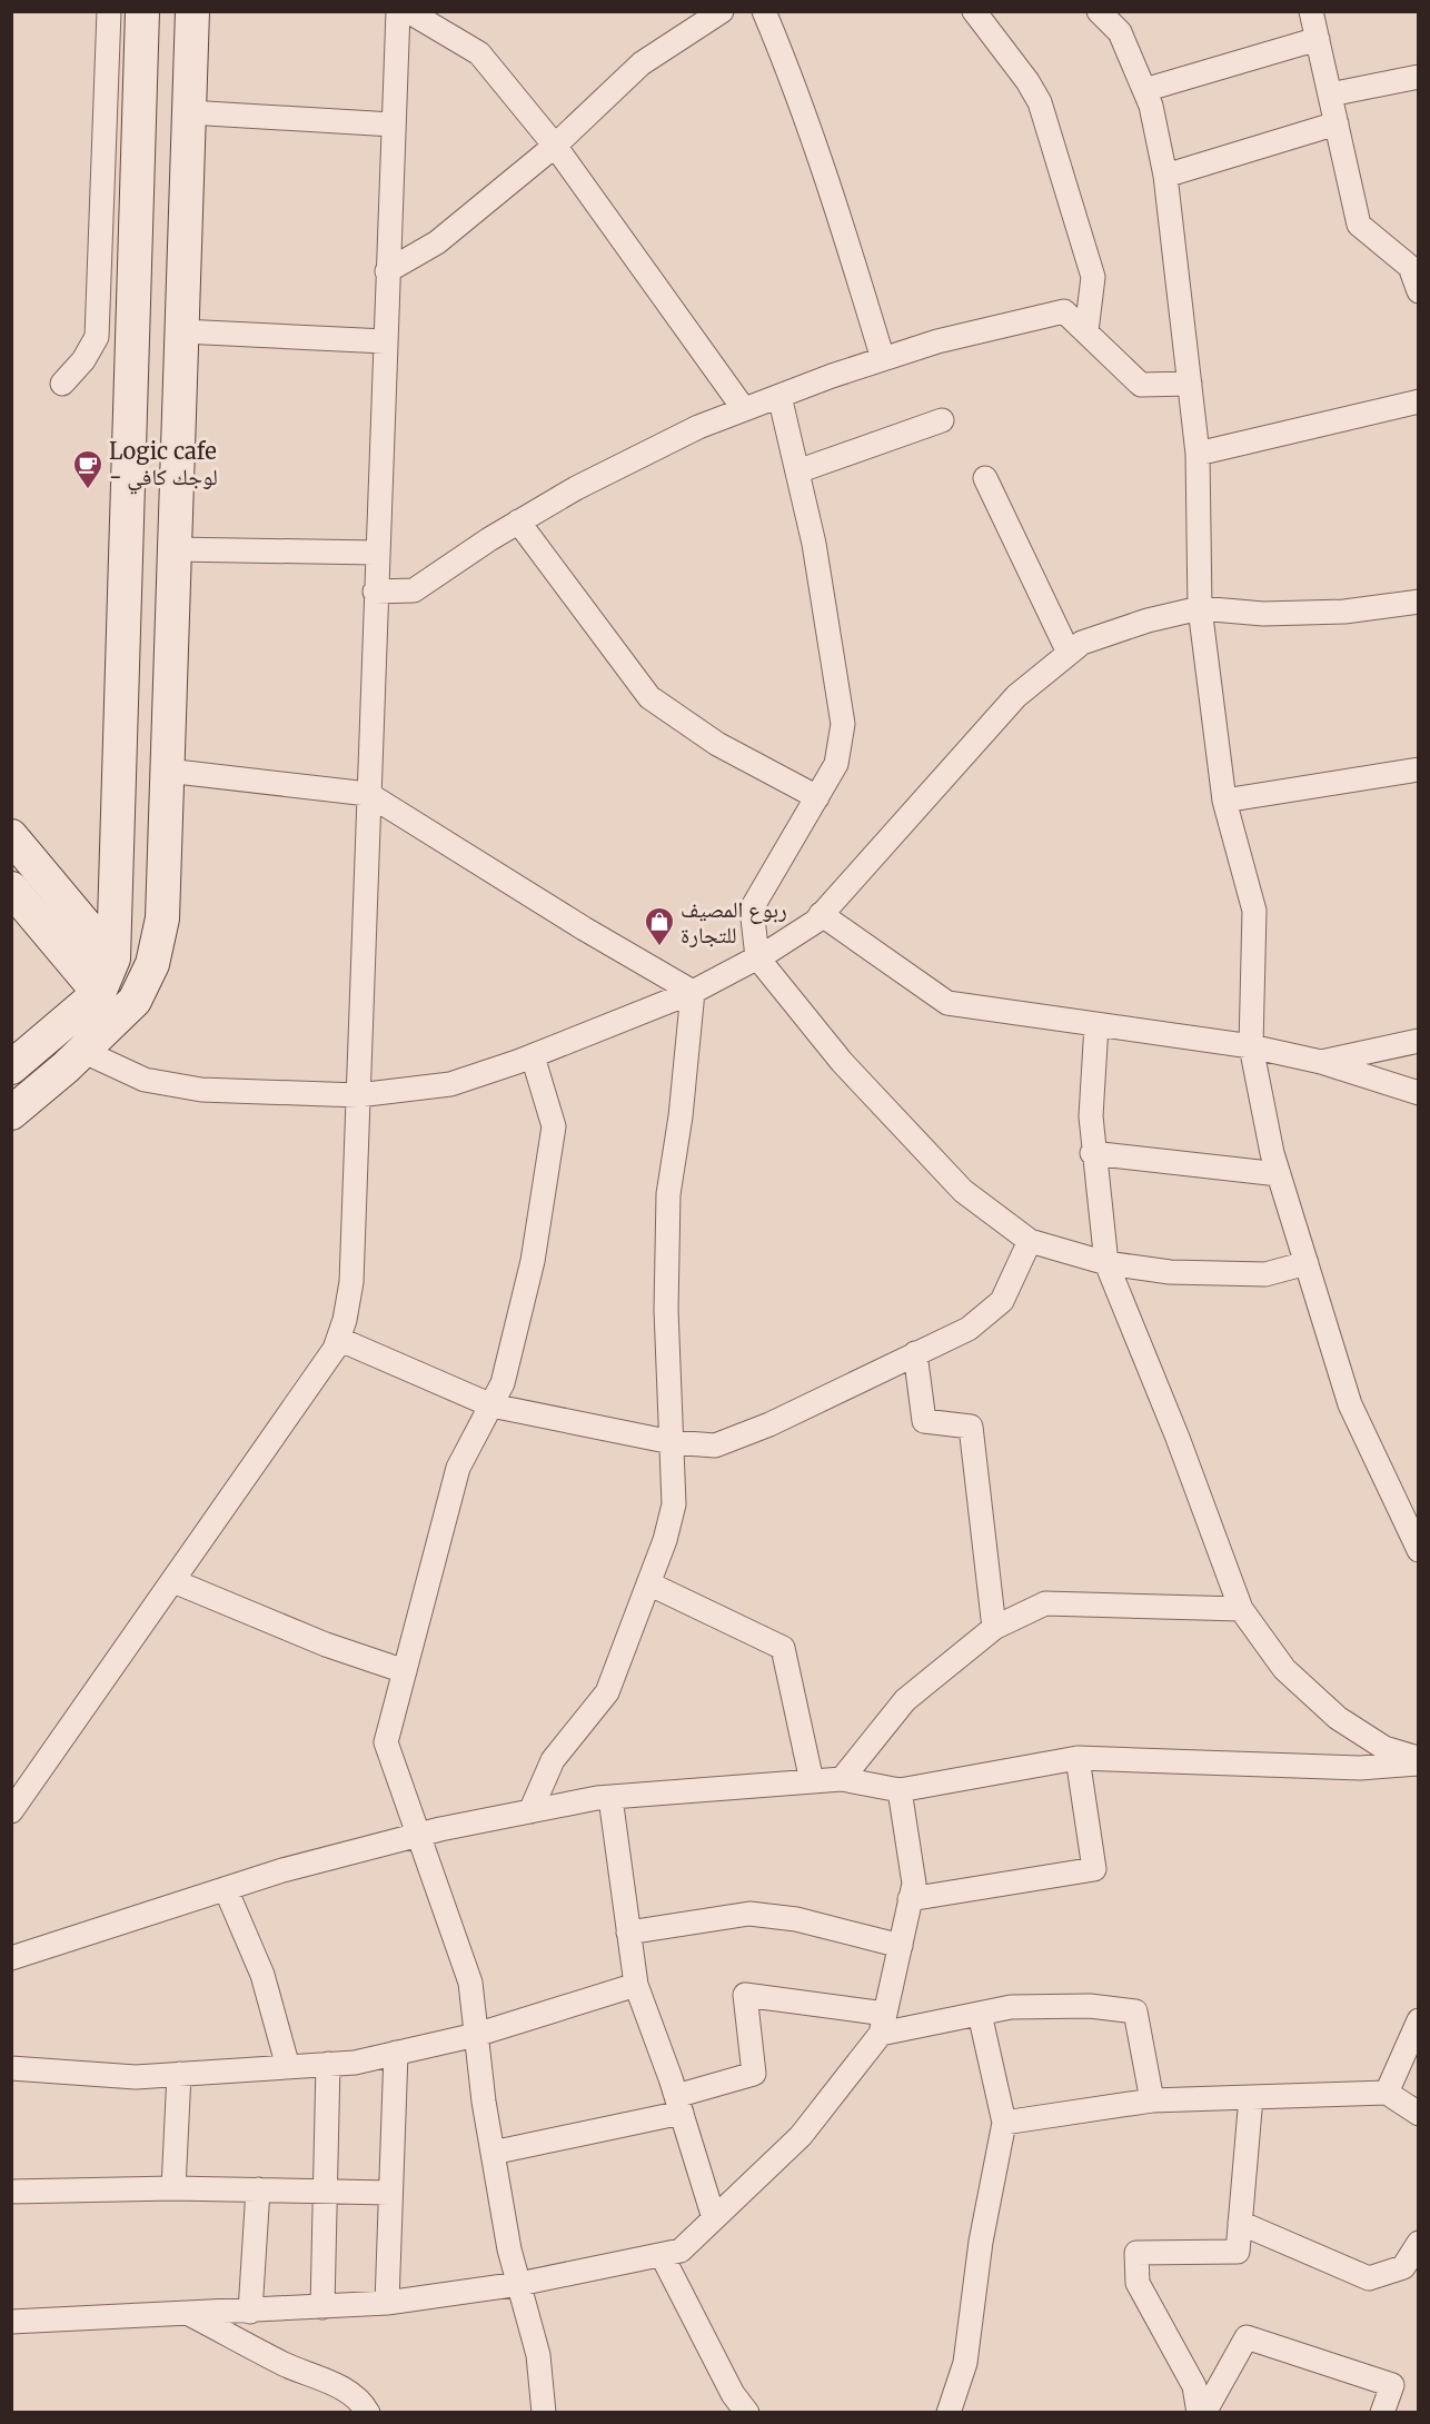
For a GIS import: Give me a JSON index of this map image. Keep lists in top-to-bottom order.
{
  "places": {
    "cafe": ["Logic cafe - لوجك كافي"],
    "shop": ["ربوع المصيف للتجارة"]
  }
}
